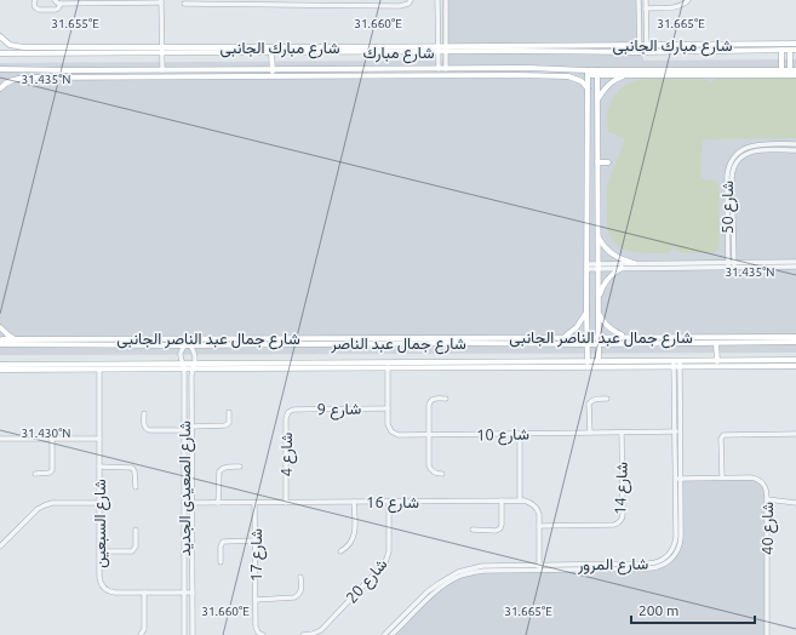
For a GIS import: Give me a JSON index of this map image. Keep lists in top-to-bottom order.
{
  "streets": {
    "main road": [
      "شارع مبارك الجانبى",
      "شارع مبارك",
      "شارع جمال عبد الناصر الجانبى",
      "شارع جمال عبد الناصر"
    ],
    "street": [
      "شارع 50",
      "شارع 9",
      "شارع 10",
      "شارع 4",
      "شارع الصعيدى الجديد",
      "شارع 14",
      "شارع 16",
      "شارع السبعين",
      "شارع 40",
      "شارع 17",
      "شارع المرور",
      "شارع 20"
    ]
  },
  "crossings": [
    ["شارع مبارك الجانبى", "شارع مبارك"],
    ["شارع جمال عبد الناصر الجانبى", "شارع جمال عبد الناصر"],
    ["شارع جمال عبد الناصر الجانبى", "شارع 10"],
    ["شارع جمال عبد الناصر الجانبى", "شارع الصعيدى الجديد"],
    ["شارع جمال عبد الناصر الجانبى", "شارع السبعين"],
    ["شارع جمال عبد الناصر الجانبى", "شارع المرور"],
    ["شارع جمال عبد الناصر", "شارع الصعيدى الجديد"],
    ["شارع جمال عبد الناصر", "شارع المرور"],
    ["شارع 9", "شارع 10"],
    ["شارع 9", "شارع 4"],
    ["شارع 10", "شارع 14"],
    ["شارع 10", "شارع المرور"],
    ["شارع 4", "شارع 16"],
    ["شارع الصعيدى الجديد", "شارع 16"],
    ["شارع الصعيدى الجديد", "شارع السبعين"],
    ["شارع 16", "شارع 17"],
    ["شارع 16", "شارع 20"],
    ["شارع 40", "شارع المرور"]
  ],
  "scale_bar": "200 m",
  "coordinates": [
    "31.660°E",
    "31.665°E",
    "31.655°E",
    "31.435°N",
    "31.430°N"
  ]
}
